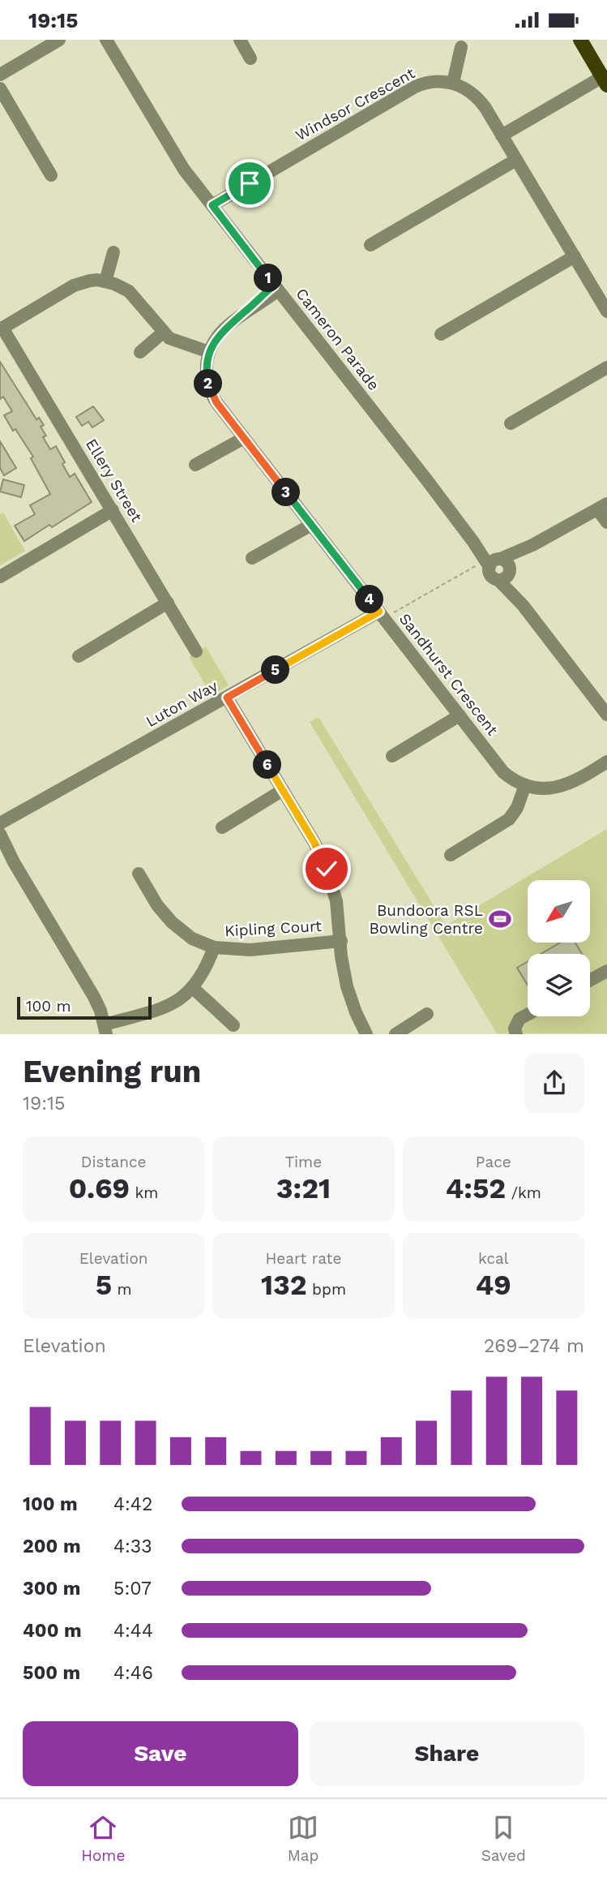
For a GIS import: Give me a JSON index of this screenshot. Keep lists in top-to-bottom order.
{
  "streets": {
    "street": [
      "Windsor Crescent",
      "Cameron Parade",
      "Ellery Street",
      "Sandhurst Crescent",
      "Luton Way",
      "Kipling Court"
    ]
  },
  "crossings": [
    ["Windsor Crescent", "Cameron Parade"],
    ["Sandhurst Crescent", "Luton Way"]
  ],
  "places": {
    "sports": ["Bundoora RSL Bowling Centre"]
  },
  "scale_bar": "100 m",
  "north": "bottom left",
  "page": {
    "status": "19:15",
    "pins": [
      "1",
      "2",
      "3",
      "4",
      "5",
      "6"
    ],
    "scale": "100 m",
    "heading": ["Evening run", "19:15"],
    "stats": [
      ["Distance", "0.69 km"],
      ["Time", "3:21"],
      ["Pace", "4:52 /km"],
      ["Elevation", "5 m"],
      ["Heart rate", "132 bpm"],
      ["kcal", "49"]
    ],
    "chart": ["Elevation", "269–274 m"],
    "list": [
      {
        "name": "100 m",
        "note": "4:42"
      },
      {
        "name": "200 m",
        "note": "4:33"
      },
      {
        "name": "300 m",
        "note": "5:07"
      },
      {
        "name": "400 m",
        "note": "4:44"
      },
      {
        "name": "500 m",
        "note": "4:46"
      }
    ],
    "buttons": ["Save", "Share"],
    "tabs": ["Home", "Map", "Saved"]
  }
}
